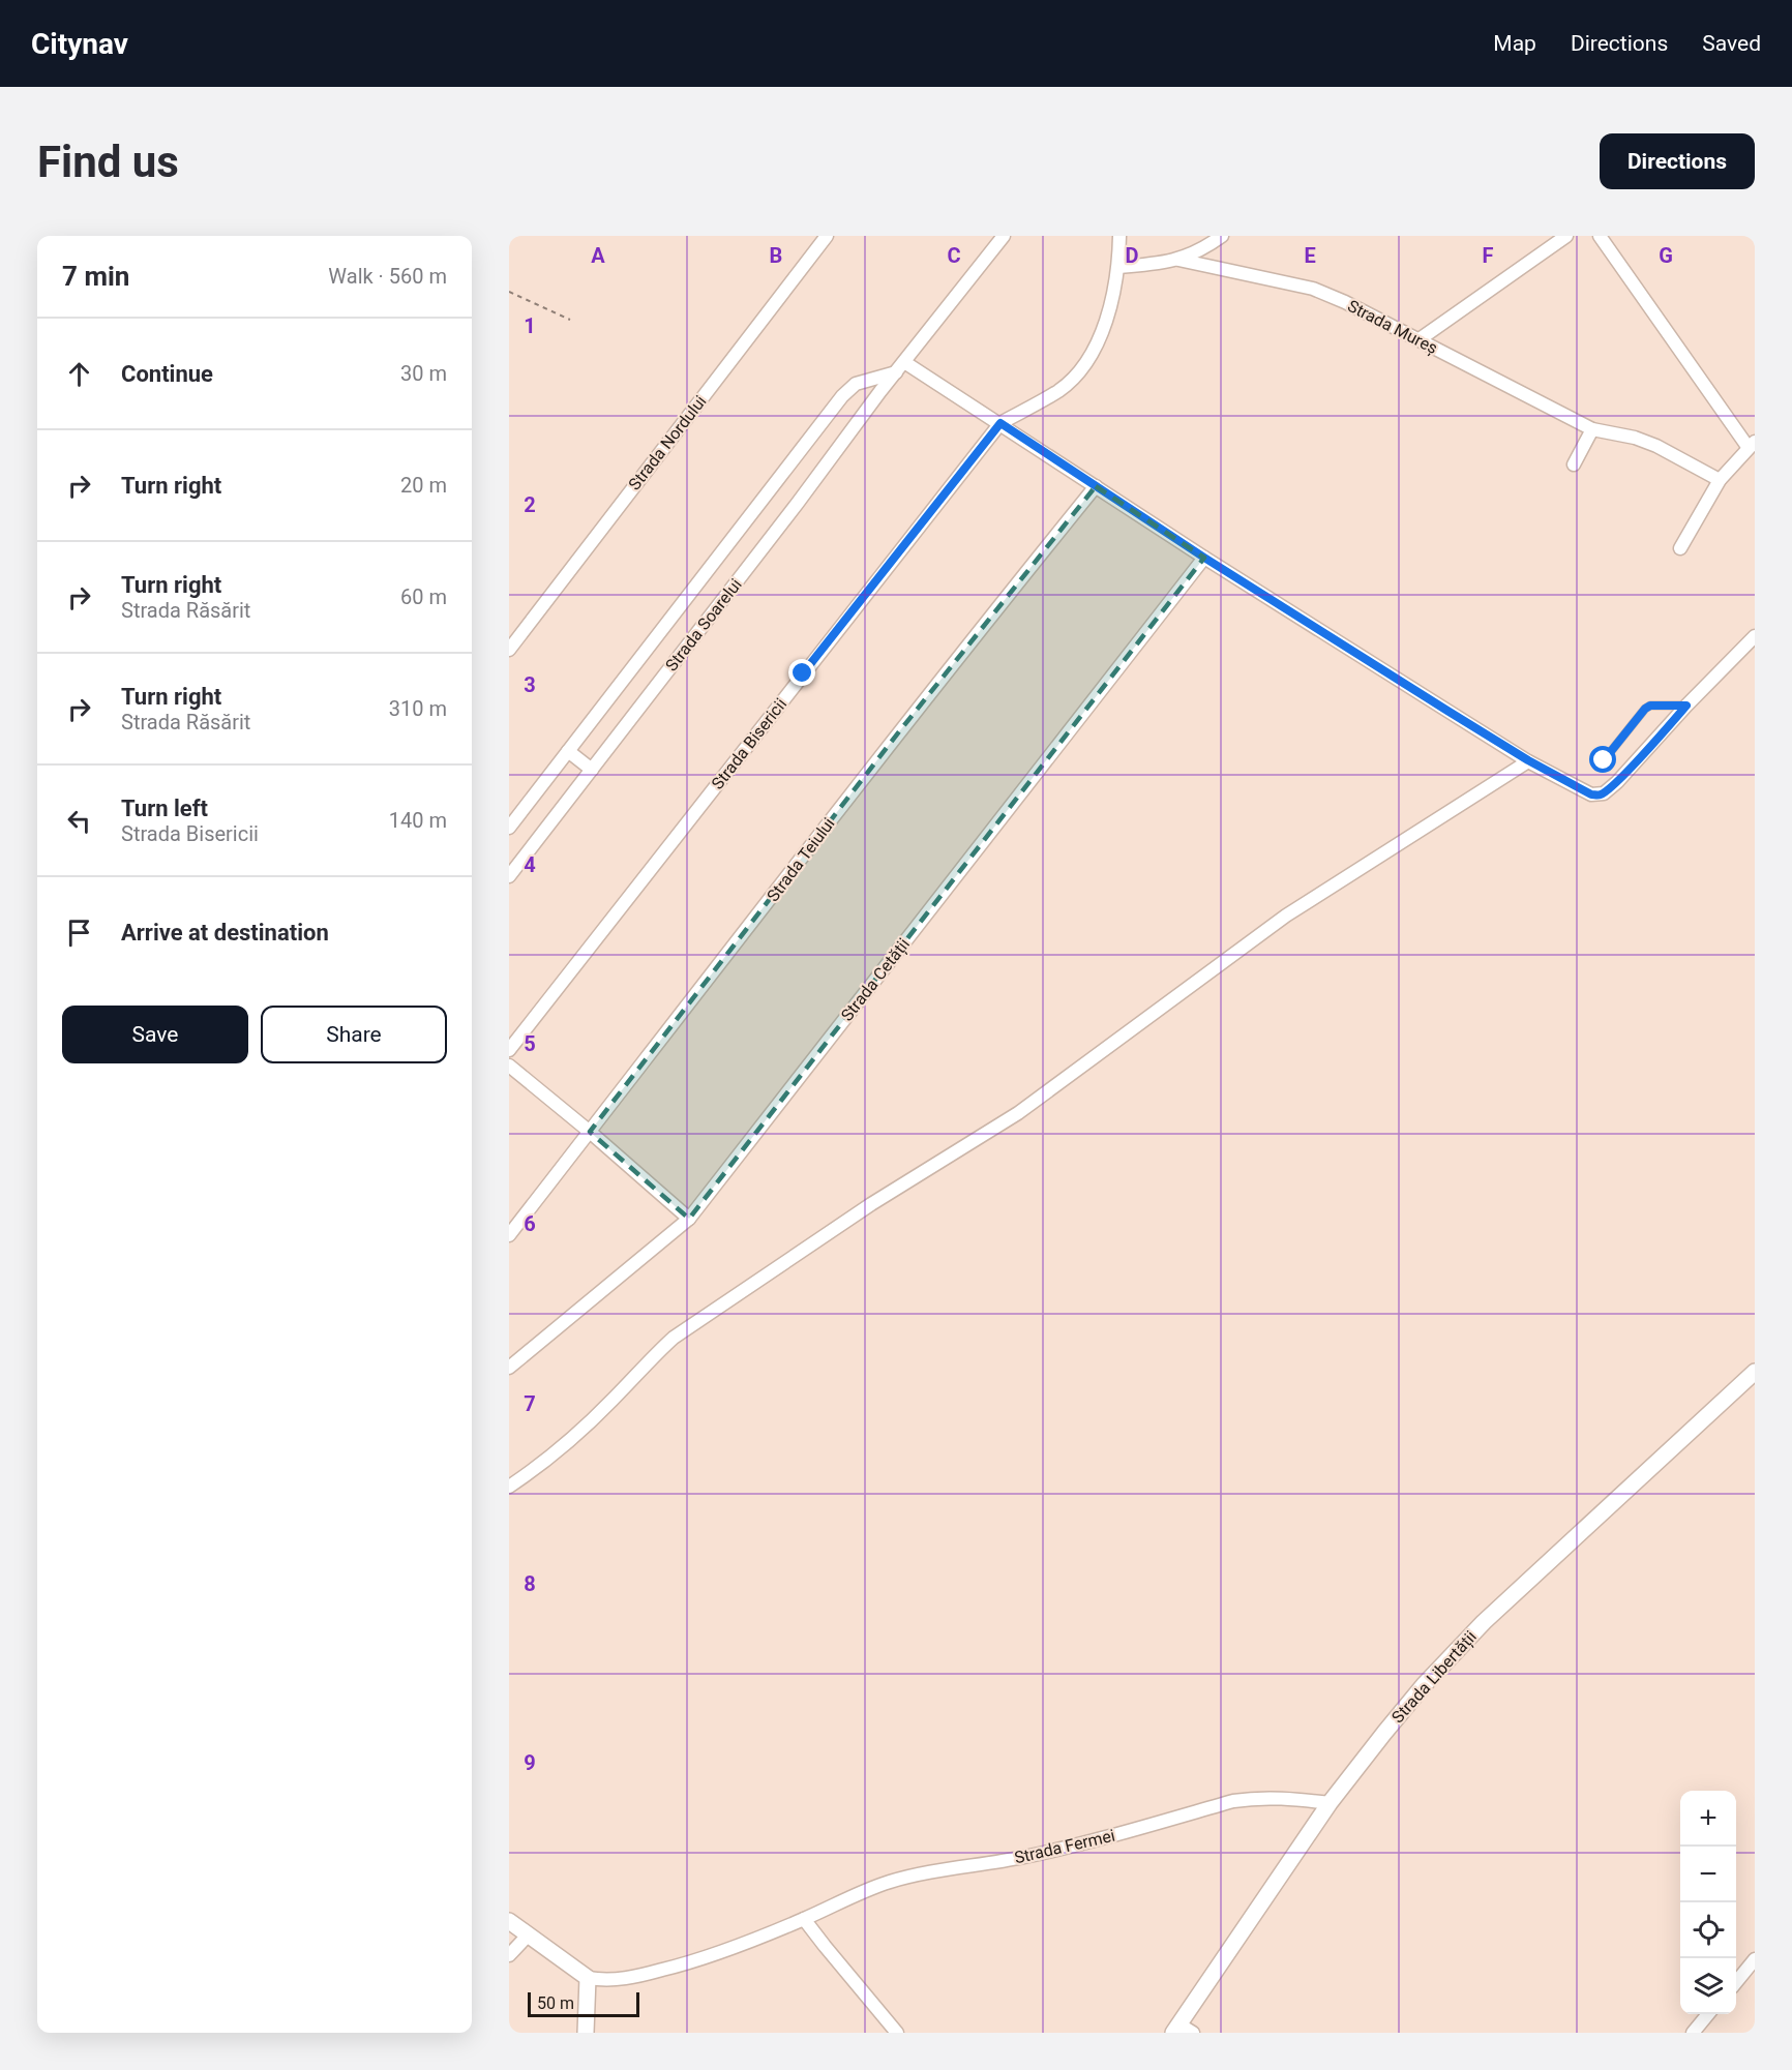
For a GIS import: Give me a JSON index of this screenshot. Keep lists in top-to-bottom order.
{
  "streets": {
    "street": [
      "Strada Mureș",
      "Strada Nordului",
      "Strada Soarelui",
      "Strada Bisericii",
      "Strada Teiului",
      "Strada Cetății",
      "Strada Libertății",
      "Strada Fermei"
    ]
  },
  "crossings": [
    ["Strada Libertății", "Strada Fermei"]
  ],
  "scale_bar": "50 m",
  "page": {
    "header": "Citynav",
    "nav": ["Map", "Directions", "Saved"],
    "buttons": [
      "Directions",
      ["Save", "Share"]
    ],
    "title": "Find us",
    "heading": ["7 min", "Walk · 560 m"],
    "list": [
      ["Continue", "30 m"],
      ["Turn right", "20 m"],
      ["Turn right", "Strada Răsărit", "60 m"],
      ["Turn right", "Strada Răsărit", "310 m"],
      ["Turn left", "Strada Bisericii", "140 m"],
      "Arrive at destination"
    ],
    "map_buttons": ["+", "−"],
    "scale": "50 m"
  },
  "grid": {
    "columns": [
      "A",
      "B",
      "C",
      "D",
      "E",
      "F",
      "G"
    ],
    "rows": [
      "1",
      "2",
      "3",
      "4",
      "5",
      "6",
      "7",
      "8",
      "9"
    ]
  }
}
